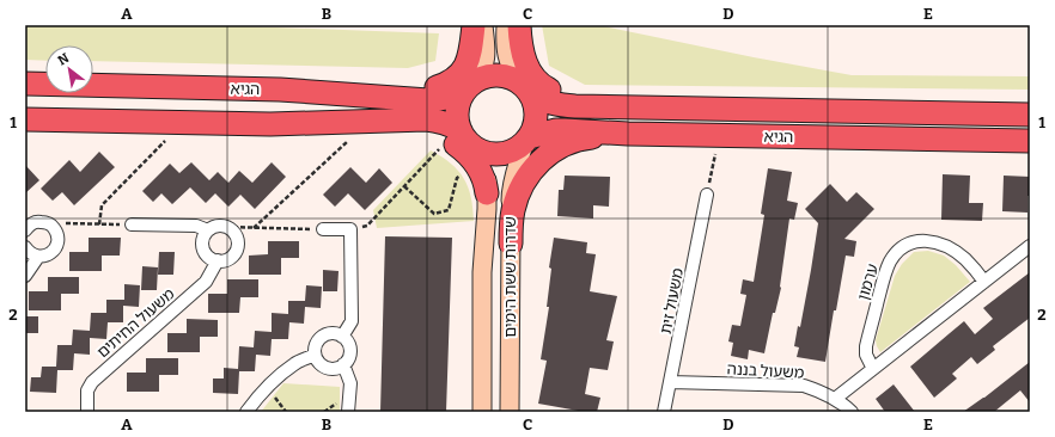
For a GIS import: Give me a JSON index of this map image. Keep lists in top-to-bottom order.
{
  "streets": {
    "highway": ["הגיא"],
    "street": [
      "שדרות ששת הימים",
      "ערמון",
      "משעול זית",
      "משעול החיתים",
      "משעול בננה"
    ]
  },
  "crossings": [
    ["הגיא", "שדרות ששת הימים"],
    ["משעול זית", "משעול בננה"]
  ],
  "north": "top left",
  "grid": {
    "columns": [
      "A",
      "B",
      "C",
      "D",
      "E"
    ],
    "rows": ["1", "2"]
  }
}
